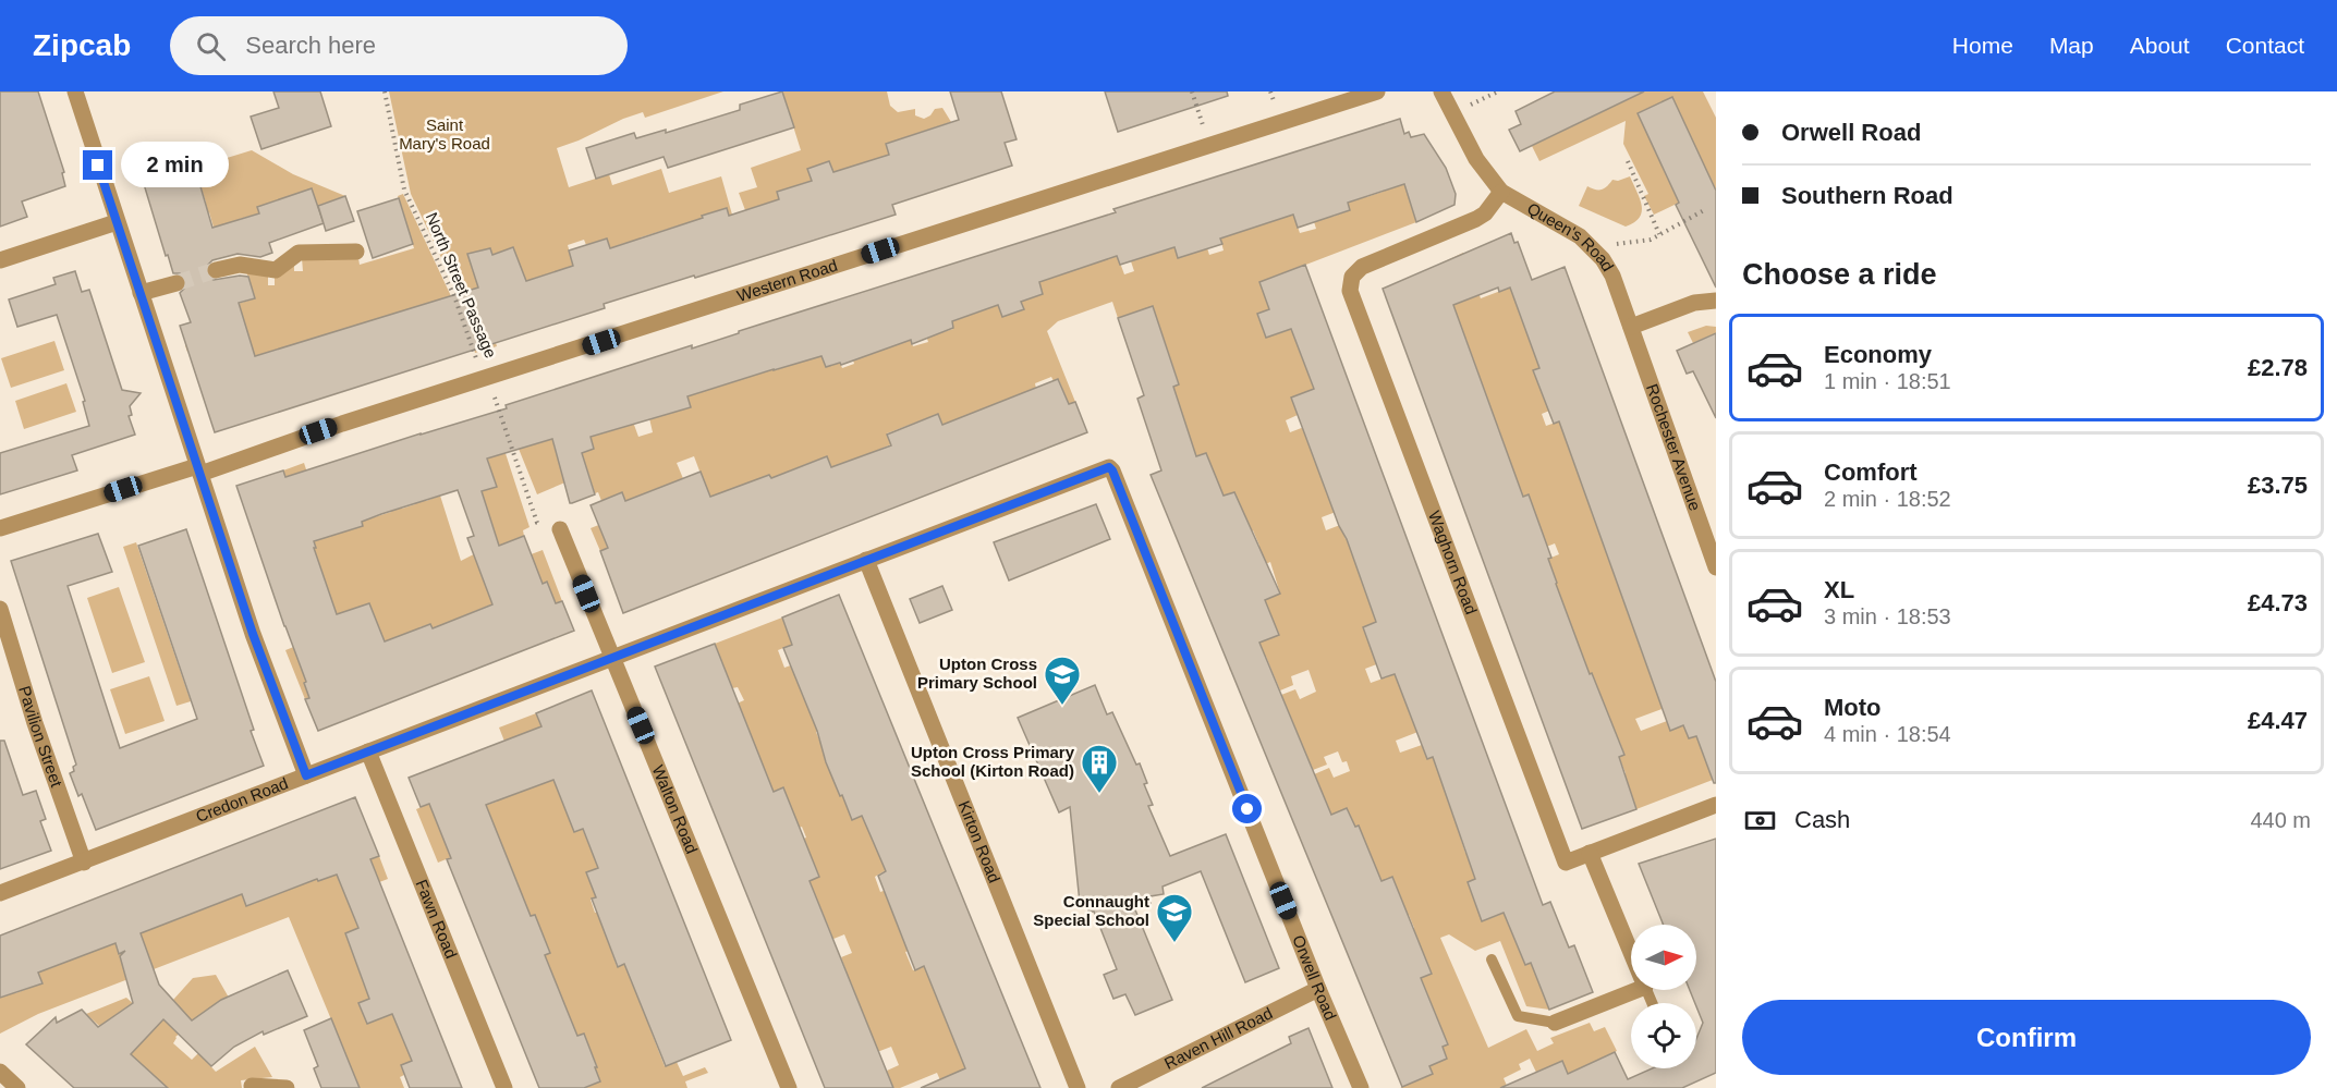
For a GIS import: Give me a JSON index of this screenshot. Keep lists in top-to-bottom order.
{
  "streets": {
    "street": [
      "Queen's Road",
      "Western Road",
      "Rochester Avenue",
      "Waghorn Road",
      "Pavilion Street",
      "Credon Road",
      "Walton Road",
      "Kirton Road",
      "Fawn Road",
      "Orwell Road",
      "Raven Hill Road"
    ],
    "path": ["North Street Passage"]
  },
  "crossings": [
    ["Queen's Road", "Rochester Avenue"],
    ["Queen's Road", "Waghorn Road"],
    ["Western Road", "North Street Passage"],
    ["Pavilion Street", "Credon Road"],
    ["Credon Road", "Walton Road"],
    ["Credon Road", "Kirton Road"],
    ["Credon Road", "Fawn Road"],
    ["Credon Road", "Orwell Road"],
    ["Orwell Road", "Raven Hill Road"]
  ],
  "parks": ["Saint Mary's Road"],
  "places": {
    "school or university": ["Upton Cross Primary School", "Connaught Special School"],
    "building": ["Upton Cross Primary School (Kirton Road)"]
  },
  "north": "right",
  "page": {
    "header": "Zipcab",
    "search": "Search here",
    "nav": [
      "Home",
      "Map",
      "About",
      "Contact"
    ],
    "banner": ["Orwell Road", "Southern Road"],
    "bubble": "2 min",
    "heading": "Choose a ride",
    "list": [
      {
        "name": "Economy",
        "note": "1 min · 18:51",
        "value": "£2.78"
      },
      {
        "name": "Comfort",
        "note": "2 min · 18:52",
        "value": "£3.75"
      },
      {
        "name": "XL",
        "note": "3 min · 18:53",
        "value": "£4.73"
      },
      {
        "name": "Moto",
        "note": "4 min · 18:54",
        "value": "£4.47"
      }
    ],
    "pay": ["Cash", "440 m"],
    "buttons": "Confirm"
  }
}
